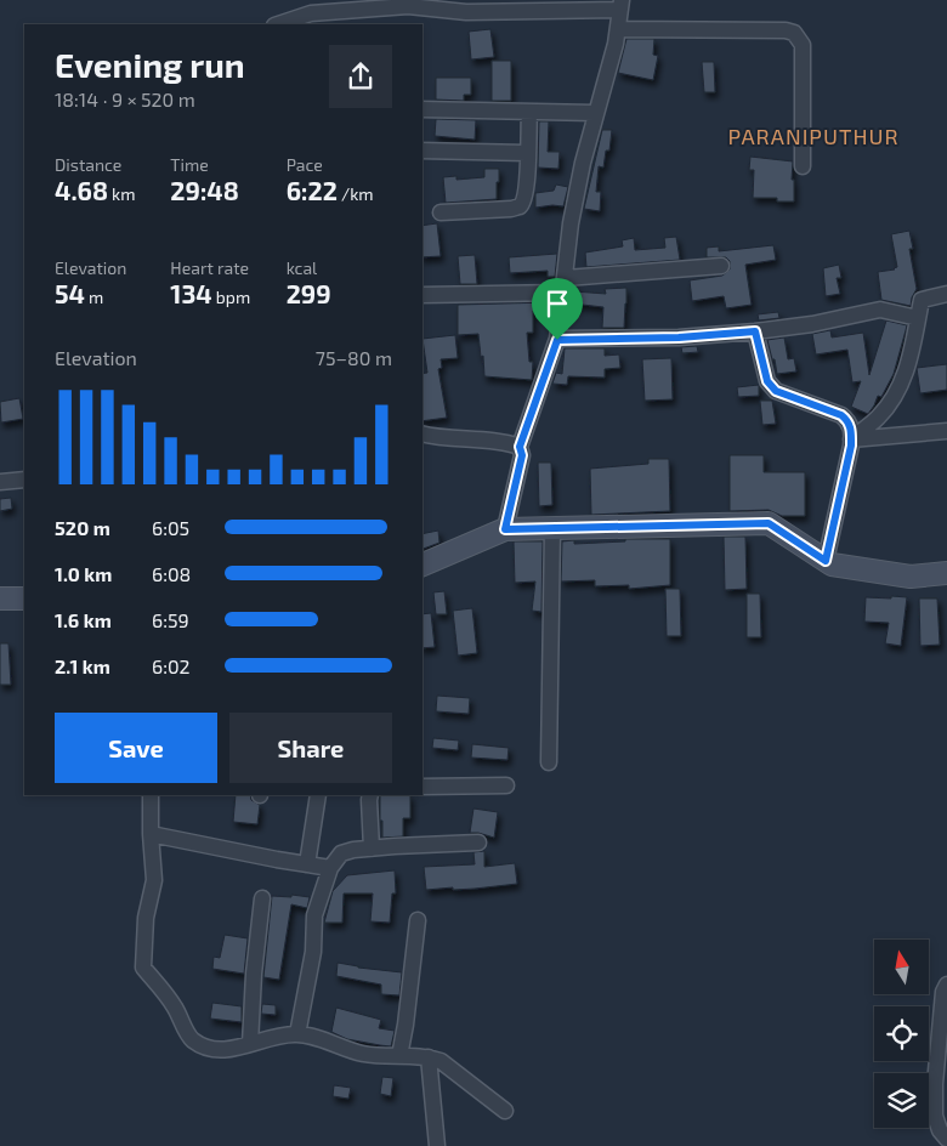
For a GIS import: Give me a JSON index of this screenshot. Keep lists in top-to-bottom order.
{
  "districts": ["PARANIPUTHUR"],
  "north": "top",
  "page": {
    "heading": ["Evening run", "18:14 · 9 × 520 m"],
    "stats": [
      ["Distance", "4.68 km"],
      ["Time", "29:48"],
      ["Pace", "6:22 /km"],
      ["Elevation", "54 m"],
      ["Heart rate", "134 bpm"],
      ["kcal", "299"]
    ],
    "chart": ["Elevation", "75–80 m"],
    "list": [
      {
        "name": "520 m",
        "note": "6:05"
      },
      {
        "name": "1.0 km",
        "note": "6:08"
      },
      {
        "name": "1.6 km",
        "note": "6:59"
      },
      {
        "name": "2.1 km",
        "note": "6:02"
      }
    ],
    "buttons": ["Save", "Share"]
  }
}
